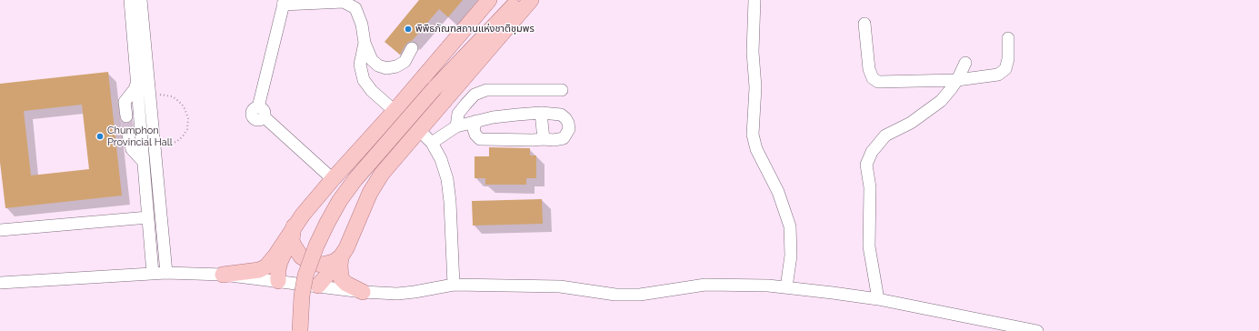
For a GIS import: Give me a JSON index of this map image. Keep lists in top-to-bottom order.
{
  "places": ["พิพิธภัณฑสถานแห่งชาติชุมพร", "Chumphon Provincial Hall"]
}
